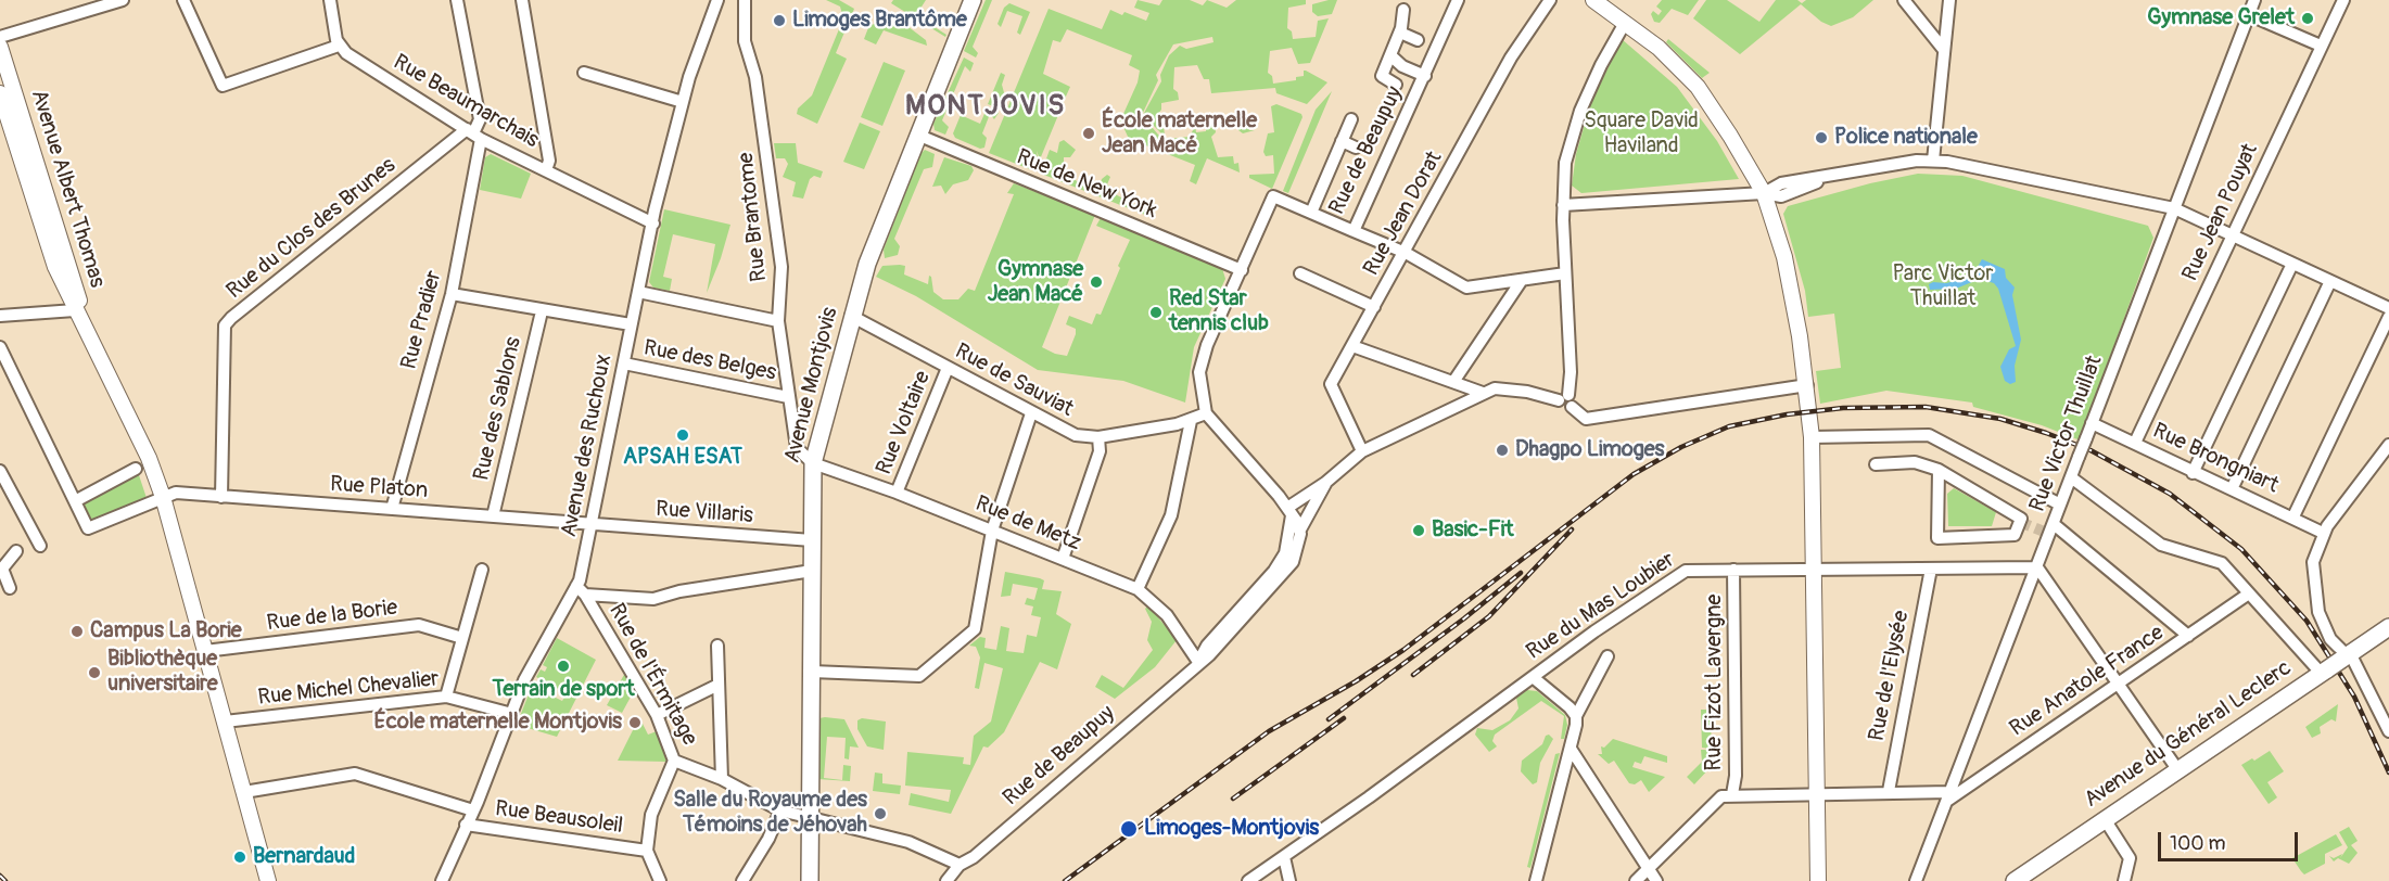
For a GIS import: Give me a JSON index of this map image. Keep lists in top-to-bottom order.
{
  "streets": {
    "main road": ["Avenue Montjovis", "Avenue du Général Leclerc"],
    "street": [
      "Rue Beaumarchais",
      "Rue de Beaupuy",
      "Rue de New York",
      "Avenue Albert Thomas",
      "Rue Jean Pouyat",
      "Rue Jean Dorat",
      "Rue Brantome",
      "Rue du Clos des Brunes",
      "Rue Pradier",
      "Rue des Belges",
      "Rue de Sauviat",
      "Rue des Sablons",
      "Rue Voltaire",
      "Rue Victor Thuillat",
      "Avenue des Ruchoux",
      "Rue Brongniart",
      "Rue Platon",
      "Rue Villaris",
      "Rue de Metz",
      "Rue du Mas Loubier",
      "Rue de la Borie",
      "Rue de l'Érmitage",
      "Rue de l'Elysée",
      "Rue Anatole France",
      "Rue Fizot Lavergne",
      "Rue Michel Chevalier",
      "Rue Beausoleil"
    ]
  },
  "crossings": [
    ["Rue Beaumarchais", "Rue du Clos des Brunes"],
    ["Rue Beaumarchais", "Rue Pradier"],
    ["Rue Beaumarchais", "Avenue des Ruchoux"],
    ["Rue de Beaupuy", "Rue de New York"],
    ["Rue de Beaupuy", "Rue de Sauviat"],
    ["Rue de Beaupuy", "Rue de Metz"],
    ["Rue de Beaupuy", "Rue de l'Érmitage"],
    ["Rue de New York", "Avenue Montjovis"],
    ["Avenue Albert Thomas", "Rue Platon"],
    ["Avenue Albert Thomas", "Rue de la Borie"],
    ["Avenue Albert Thomas", "Rue Michel Chevalier"],
    ["Rue Jean Pouyat", "Rue Brongniart"],
    ["Rue Brantome", "Rue des Belges"],
    ["Rue Brantome", "Avenue Montjovis"],
    ["Rue Brantome", "Rue de Metz"],
    ["Rue du Clos des Brunes", "Rue Pradier"],
    ["Rue du Clos des Brunes", "Rue Platon"],
    ["Rue Pradier", "Rue Platon"],
    ["Rue des Belges", "Avenue des Ruchoux"],
    ["Rue de Sauviat", "Avenue Montjovis"],
    ["Rue de Sauviat", "Rue Voltaire"],
    ["Avenue Montjovis", "Rue Villaris"],
    ["Avenue Montjovis", "Rue de Metz"],
    ["Avenue Montjovis", "Rue de l'Érmitage"],
    ["Rue des Sablons", "Rue Platon"],
    ["Rue Voltaire", "Rue de Metz"],
    ["Rue Victor Thuillat", "Rue Brongniart"],
    ["Rue Victor Thuillat", "Rue du Mas Loubier"],
    ["Rue Victor Thuillat", "Rue Anatole France"],
    ["Avenue des Ruchoux", "Rue Platon"],
    ["Avenue des Ruchoux", "Rue Villaris"],
    ["Avenue des Ruchoux", "Rue de l'Érmitage"],
    ["Avenue des Ruchoux", "Rue Michel Chevalier"],
    ["Avenue des Ruchoux", "Rue Beausoleil"],
    ["Rue Platon", "Rue Villaris"],
    ["Rue du Mas Loubier", "Rue de l'Elysée"],
    ["Rue du Mas Loubier", "Rue Fizot Lavergne"]
  ],
  "districts": ["MONTJOVIS"],
  "parks": ["Square David Haviland", "Parc Victor Thuillat"],
  "places": [
    "Gymnase Grelet",
    "Limoges Brantôme",
    "École maternelle Jean Macé",
    "Police nationale",
    "Gymnase Jean Macé",
    "Red Star tennis club",
    "APSAH ESAT",
    "Dhagpo Limoges",
    "Basic-Fit",
    "Campus La Borie",
    "Terrain de sport",
    "Bibliothèque universitaire",
    "École maternelle Montjovis",
    "Salle du Royaume des Témoins de Jéhovah",
    "Limoges-Montjovis",
    "Bernardaud"
  ],
  "scale_bar": "100 m"
}
